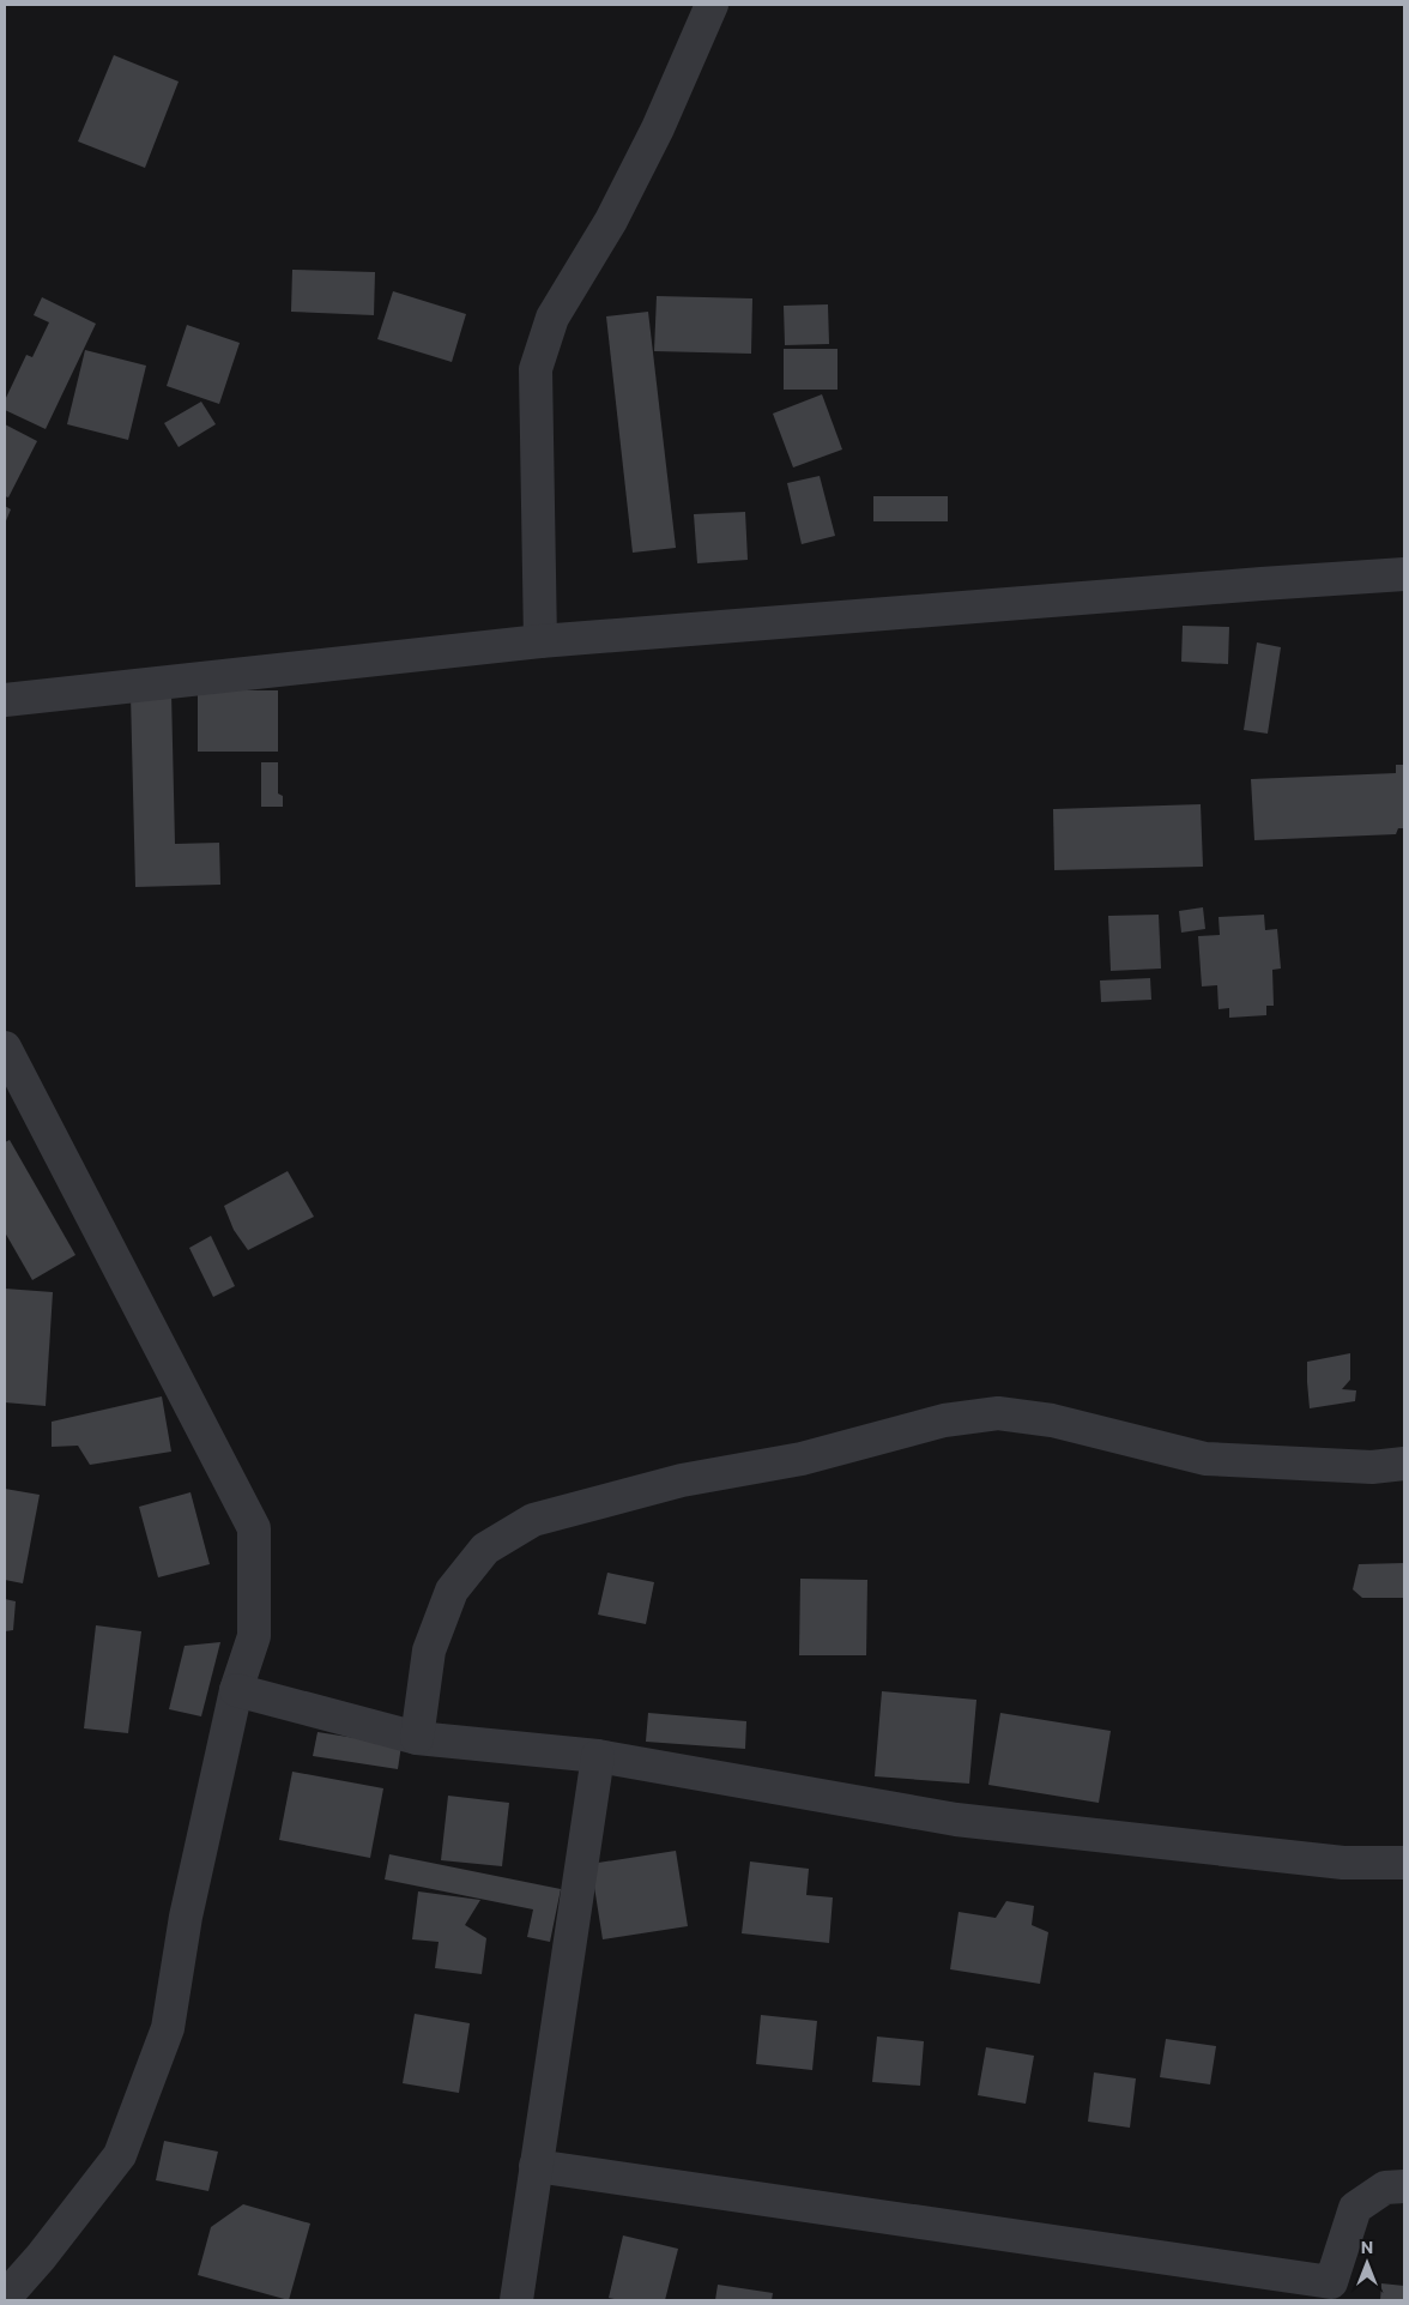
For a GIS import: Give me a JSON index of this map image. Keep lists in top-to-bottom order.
{
  "north": "top"
}
